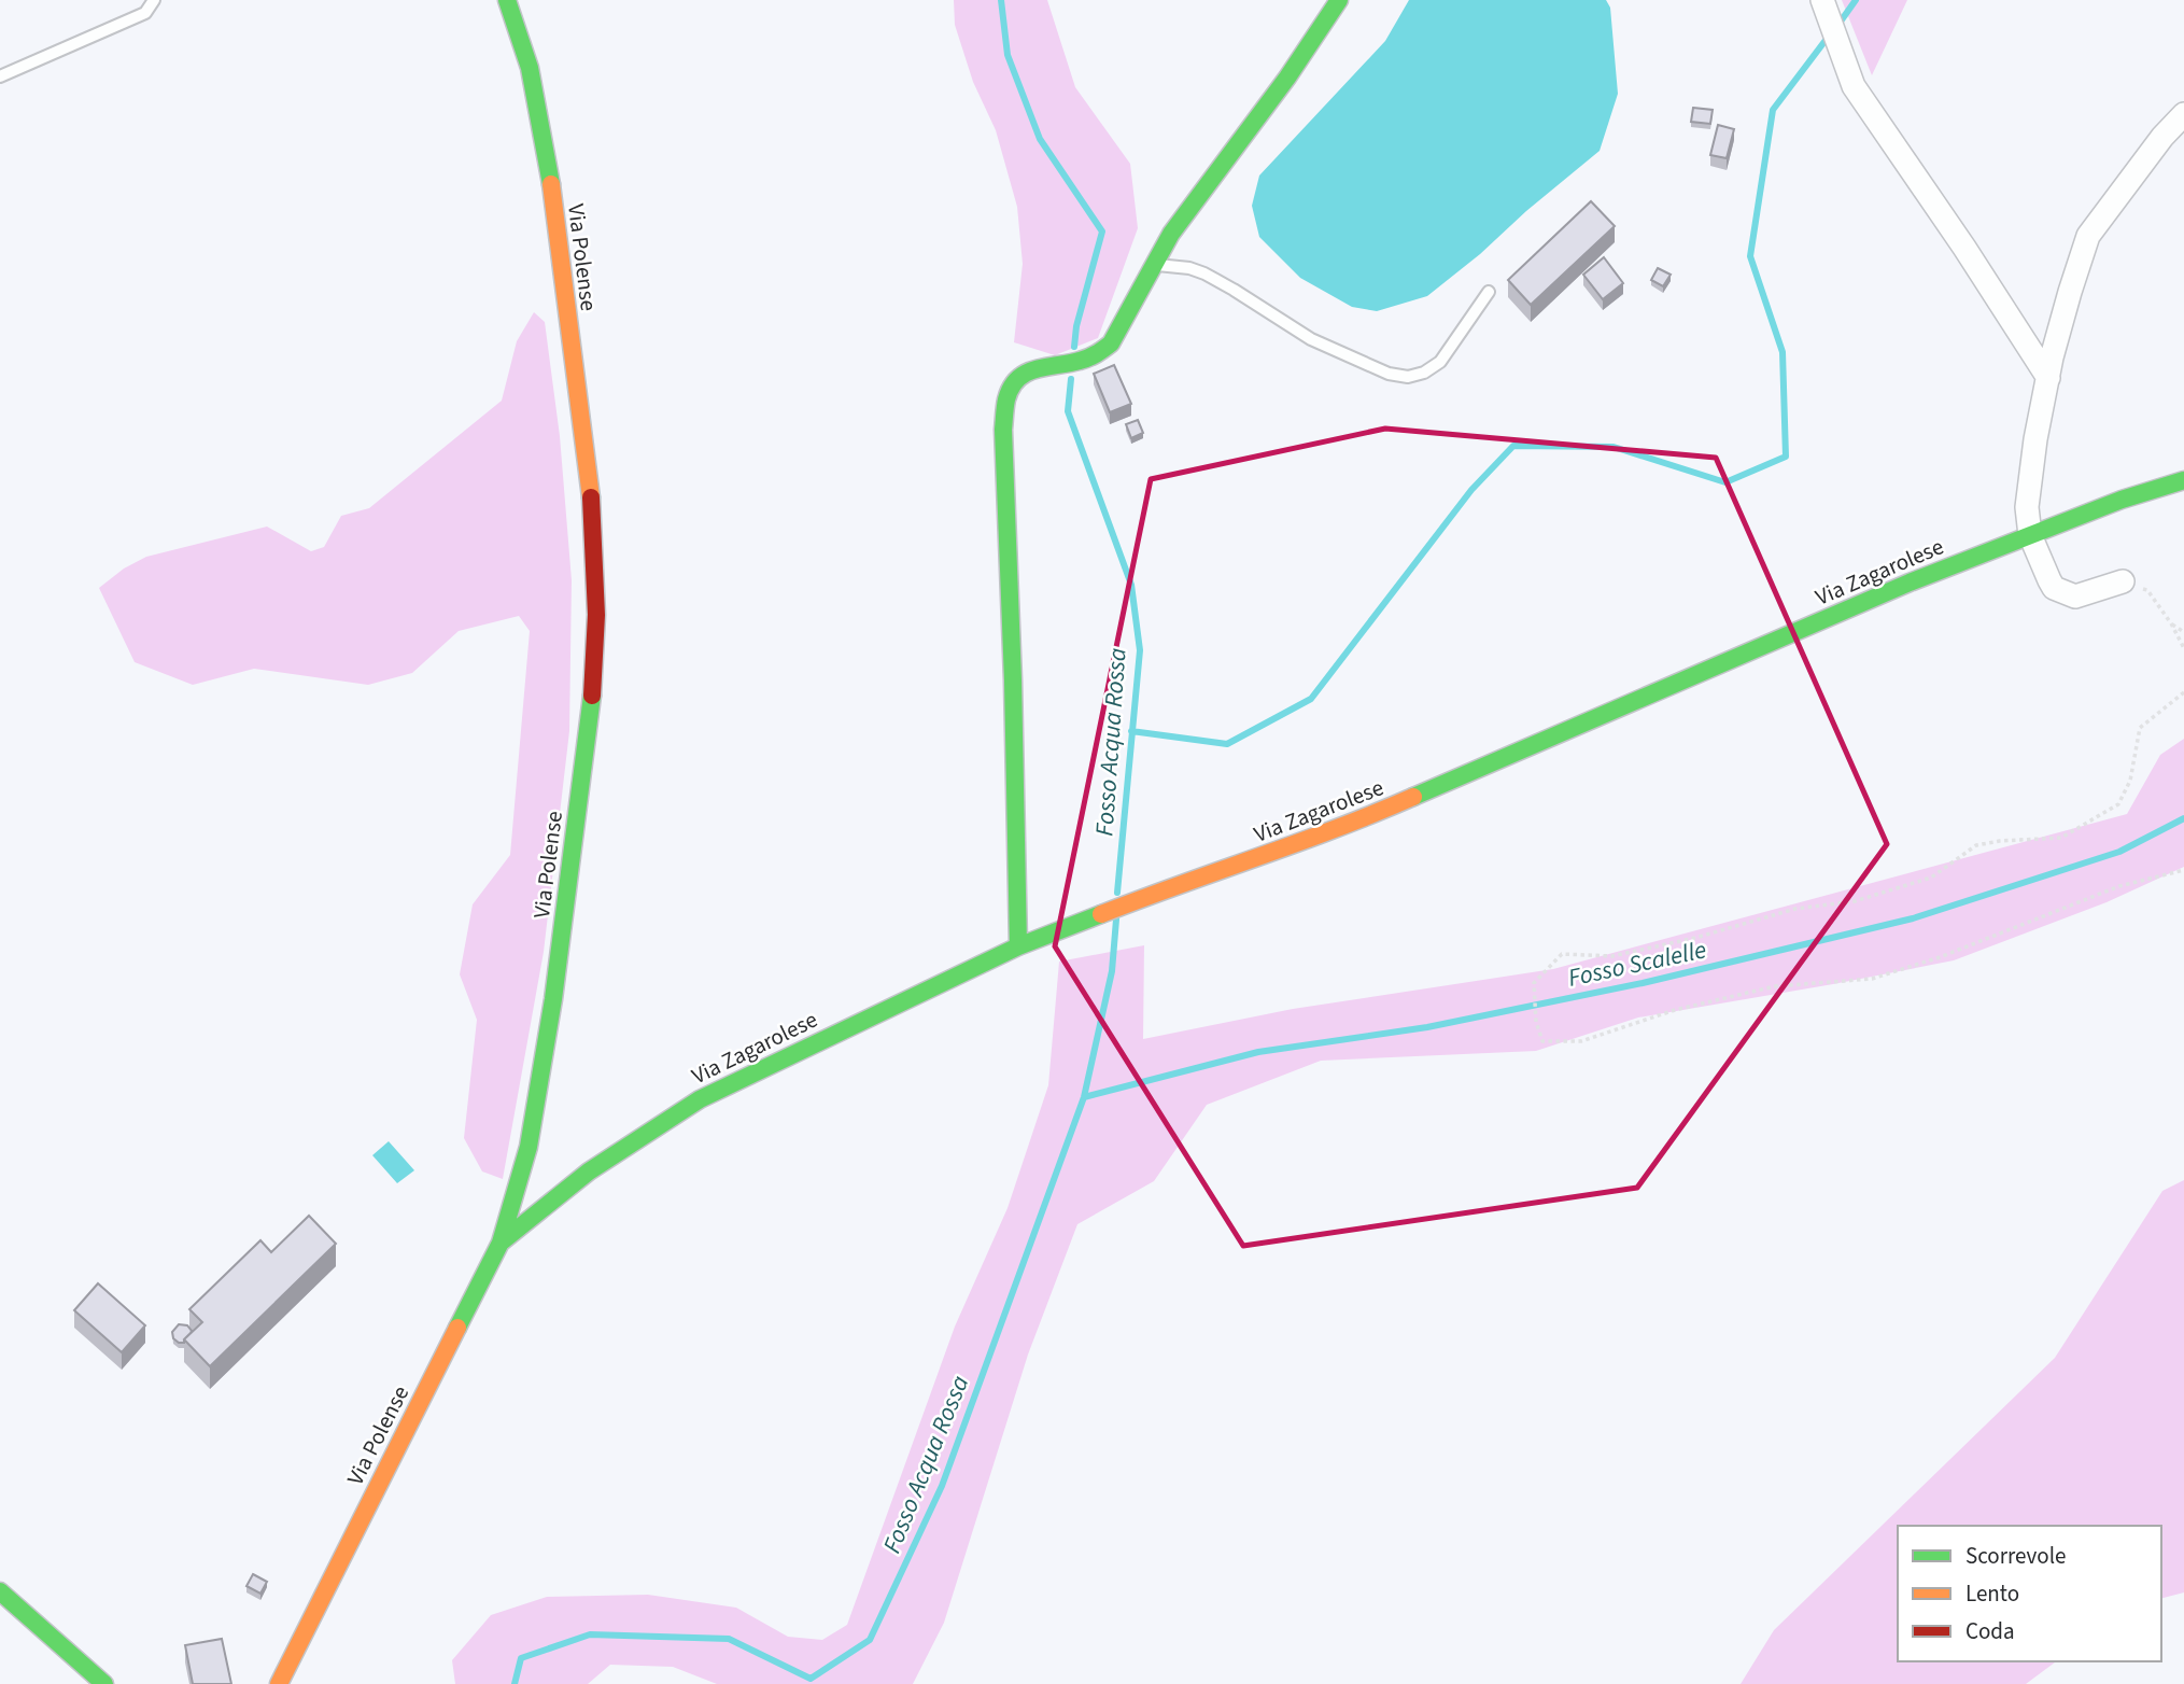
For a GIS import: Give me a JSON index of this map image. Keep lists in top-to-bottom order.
{
  "streets": {
    "main road": ["Via Polense", "Via Zagarolese"]
  },
  "crossings": [
    ["Via Polense", "Via Zagarolese"]
  ],
  "water": ["Fosso Acqua Rossa", "Fosso Scalelle"],
  "legend": ["Scorrevole", "Lento", "Coda"]
}
